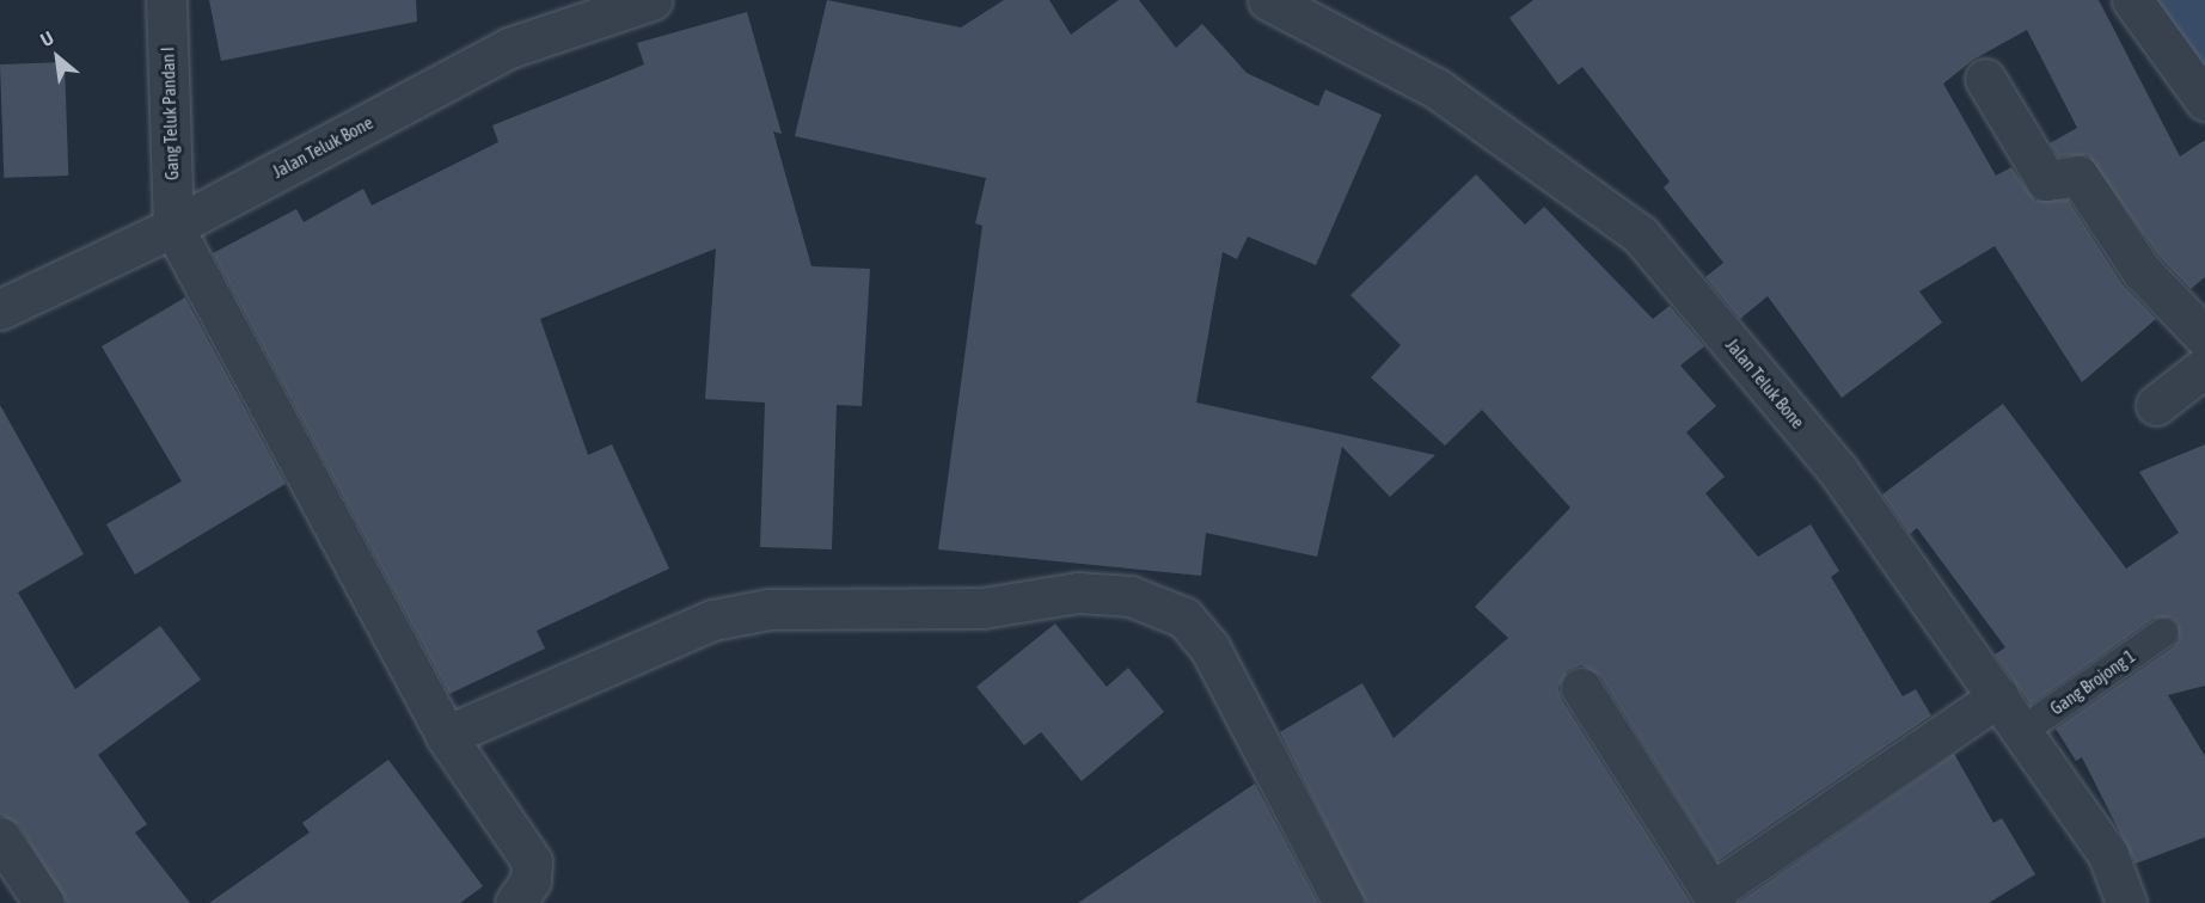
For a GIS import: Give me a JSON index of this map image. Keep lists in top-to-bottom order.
{
  "streets": {
    "street": ["Gang Teluk Pandan I", "Jalan Teluk Bone"],
    "lane": ["Gang Brojong 1"]
  },
  "crossings": [
    ["Gang Teluk Pandan I", "Jalan Teluk Bone"],
    ["Jalan Teluk Bone", "Gang Brojong 1"]
  ],
  "north": "top left"
}
